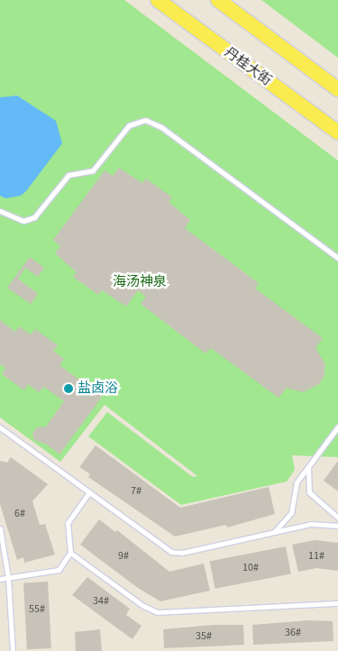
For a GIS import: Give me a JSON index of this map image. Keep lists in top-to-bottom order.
{
  "streets": {
    "main road": ["丹桂大街"]
  },
  "parks": ["海汤神泉"],
  "places": ["盐卤浴"],
  "house_numbers": [
    "7#",
    "6#",
    "9#",
    "11#",
    "10#",
    "34#",
    "55#",
    "36#",
    "35#"
  ]
}
